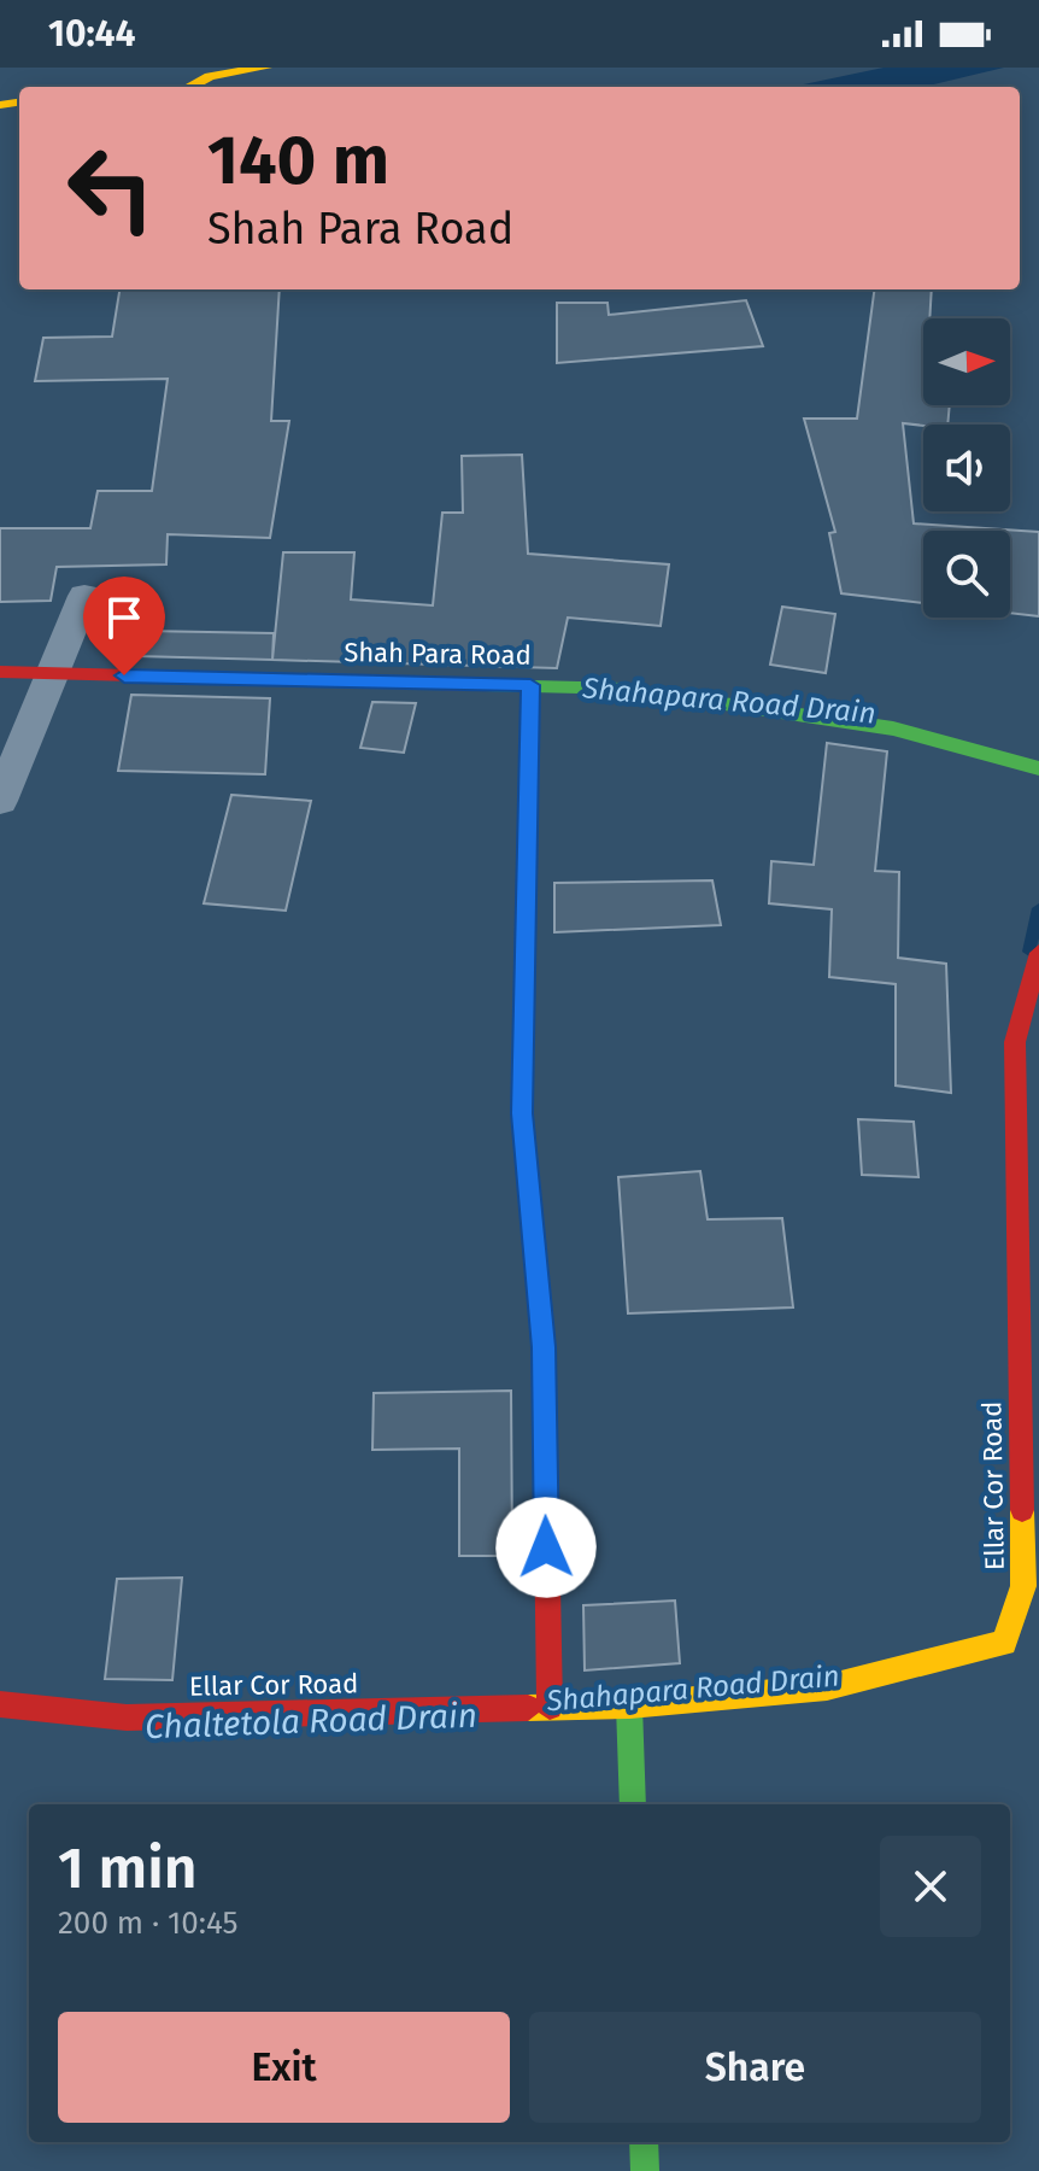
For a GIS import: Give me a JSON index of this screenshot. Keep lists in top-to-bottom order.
{
  "streets": {
    "street": ["Shah Para Road", "Ellar Cor Road"]
  },
  "water": ["Shahapara Road Drain", "Chaltetola Road Drain"],
  "north": "right",
  "page": {
    "status": "10:44",
    "turn": ["140 m", "Shah Para Road"],
    "heading": ["1 min", "200 m · 10:45"],
    "buttons": ["Exit", "Share"]
  }
}
